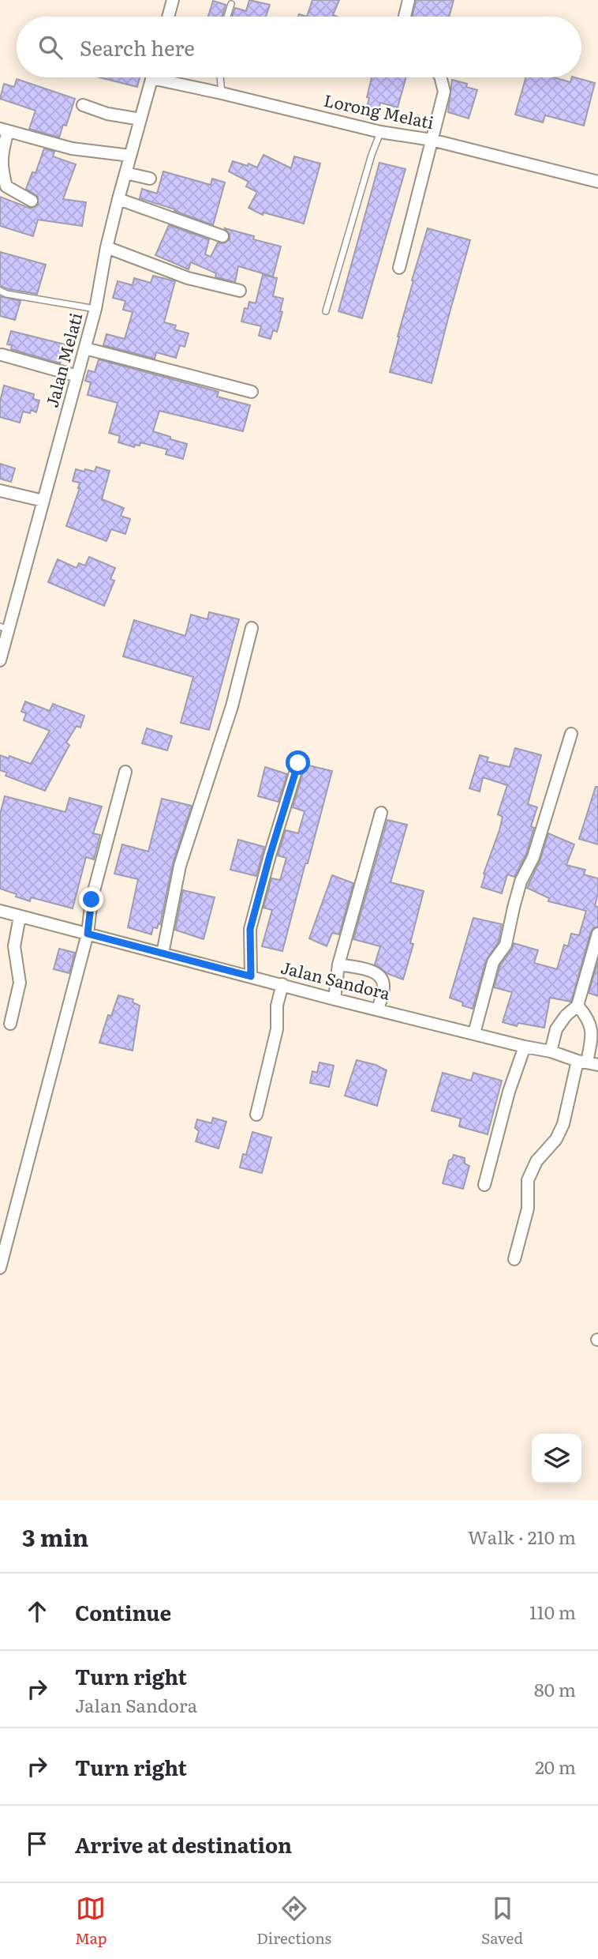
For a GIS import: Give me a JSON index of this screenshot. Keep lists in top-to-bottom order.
{
  "streets": {
    "street": ["Lorong Melati", "Jalan Melati", "Jalan Sandora"]
  },
  "page": {
    "search": "Search here",
    "heading": ["3 min", "Walk · 210 m"],
    "list": [
      ["Continue", "110 m"],
      ["Turn right", "Jalan Sandora", "80 m"],
      ["Turn right", "20 m"],
      "Arrive at destination"
    ],
    "nav": ["Map", "Directions", "Saved"]
  }
}
